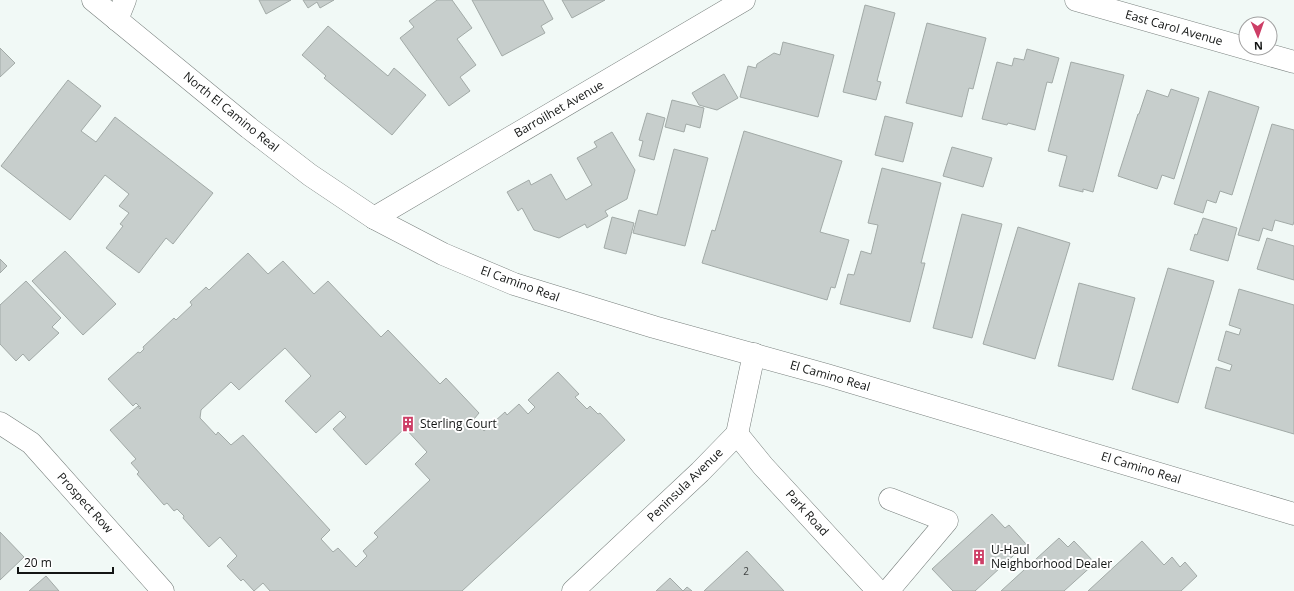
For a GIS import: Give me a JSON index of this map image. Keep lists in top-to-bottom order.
{
  "streets": {
    "main road": [
      "East Carol Avenue",
      "Barroilhet Avenue",
      "North El Camino Real",
      "El Camino Real",
      "Peninsula Avenue",
      "Prospect Row",
      "Park Road"
    ]
  },
  "crossings": [
    ["Barroilhet Avenue", "North El Camino Real"],
    ["Barroilhet Avenue", "El Camino Real"],
    ["North El Camino Real", "El Camino Real"],
    ["Peninsula Avenue", "Park Road"]
  ],
  "places": {
    "building": ["Sterling Court", "U-Haul Neighborhood Dealer"]
  },
  "house_numbers": ["2"],
  "scale_bar": "20 m",
  "north": "bottom"
}
